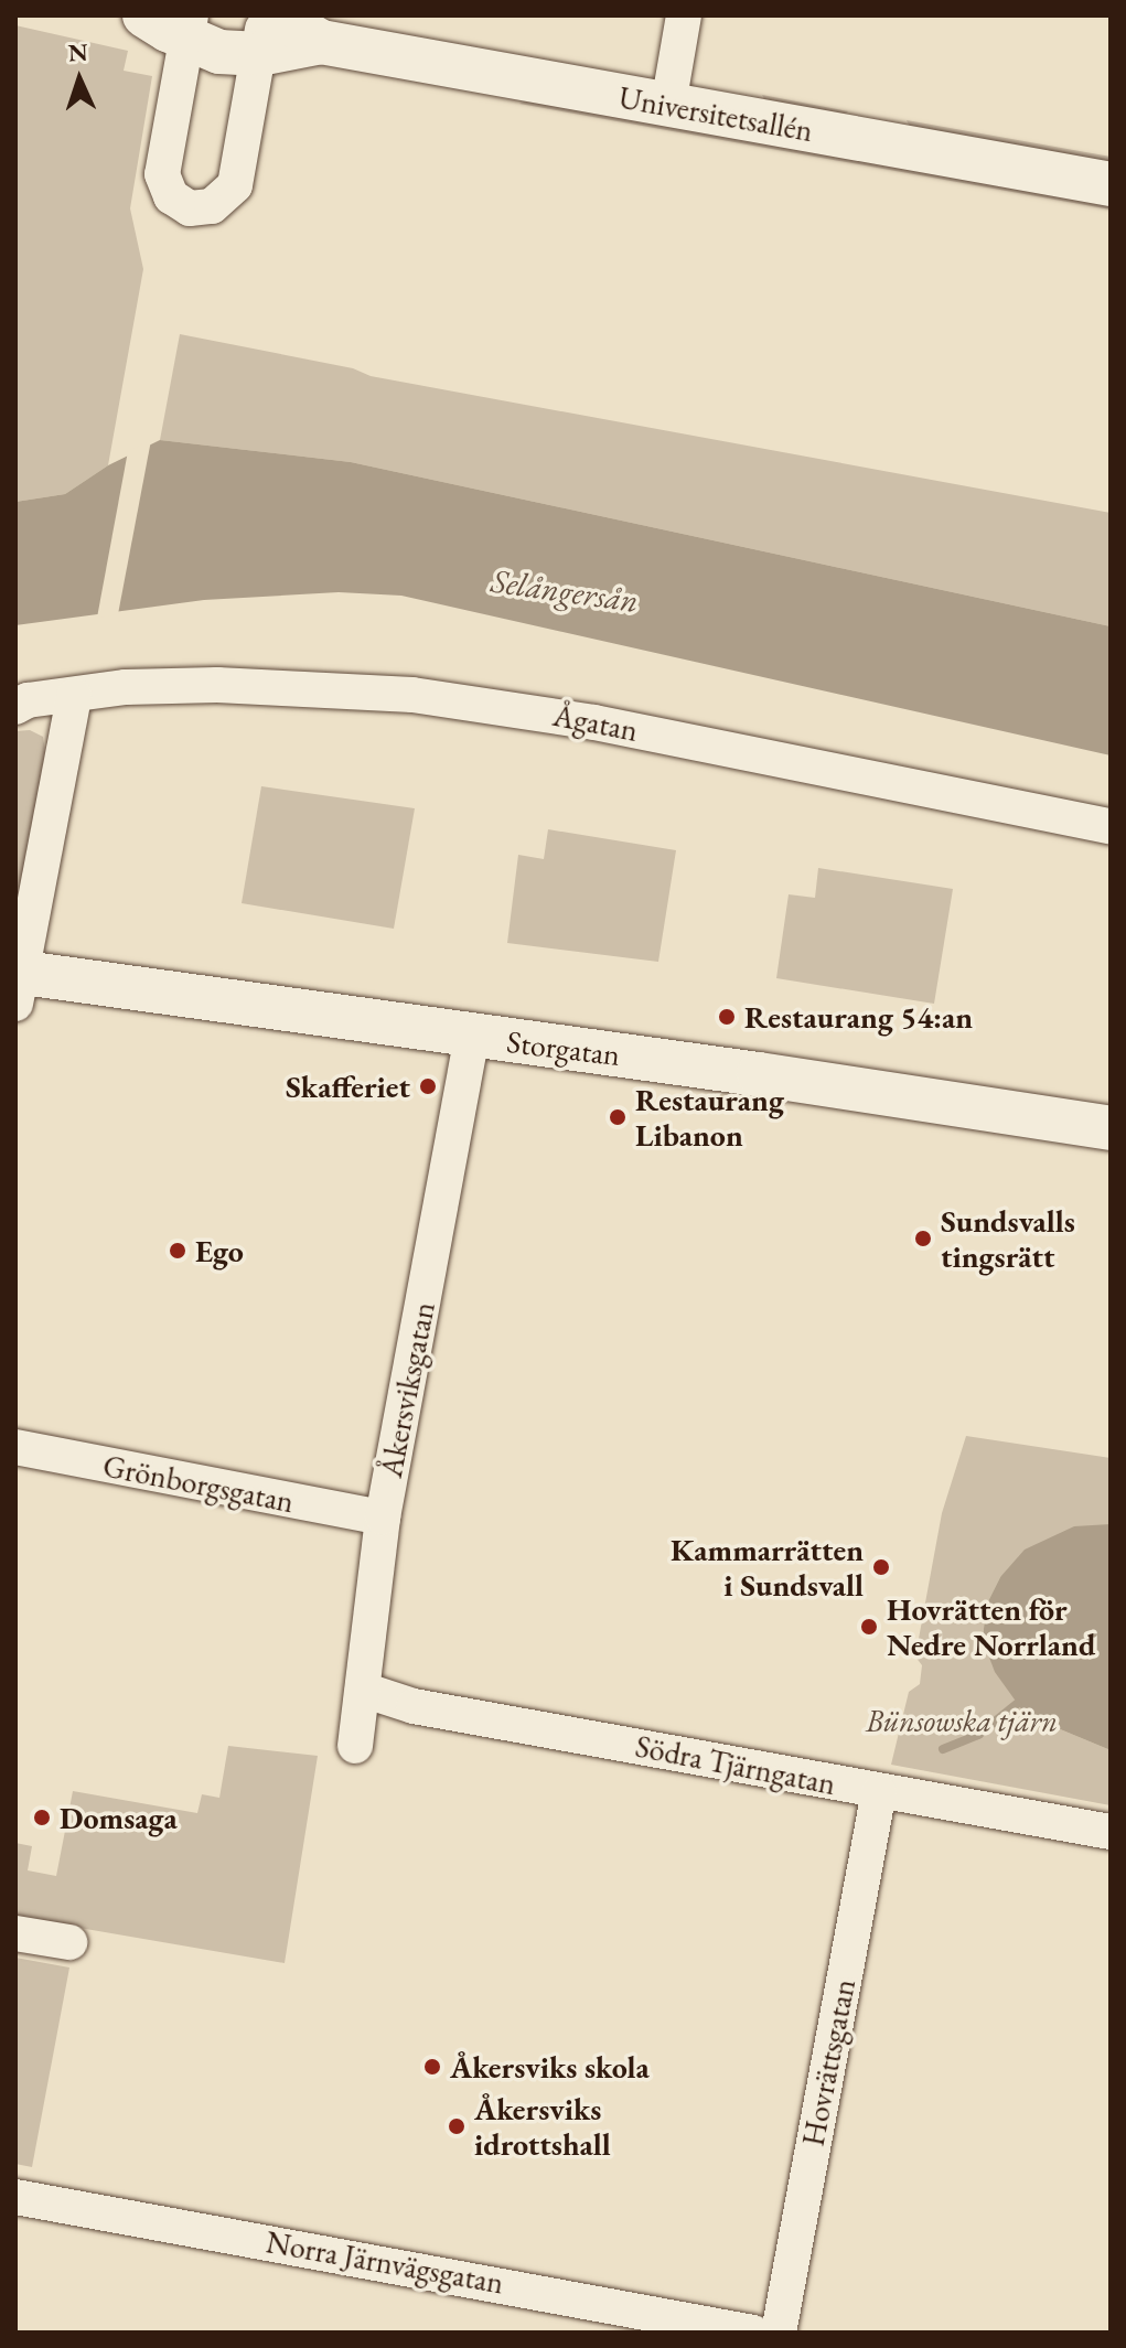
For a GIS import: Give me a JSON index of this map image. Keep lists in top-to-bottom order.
{
  "streets": {
    "street": [
      "Universitetsallén",
      "Ågatan",
      "Storgatan",
      "Åkersviksgatan",
      "Grönborgsgatan",
      "Södra Tjärngatan",
      "Hovrättsgatan",
      "Norra Järnvägsgatan"
    ]
  },
  "crossings": [
    ["Storgatan", "Åkersviksgatan"],
    ["Åkersviksgatan", "Grönborgsgatan"],
    ["Åkersviksgatan", "Södra Tjärngatan"],
    ["Södra Tjärngatan", "Hovrättsgatan"]
  ],
  "water": ["Selångersån"],
  "parks": ["Bünsowska tjärn"],
  "places": [
    "Restaurang 54:an",
    "Skafferiet",
    "Restaurang Libanon",
    "Sundsvalls tingsrätt",
    "Ego",
    "Kammarrätten i Sundsvall",
    "Hovrätten för Nedre Norrland",
    "Domsaga",
    "Åkersviks skola",
    "Åkersviks idrottshall"
  ],
  "north": "top"
}
